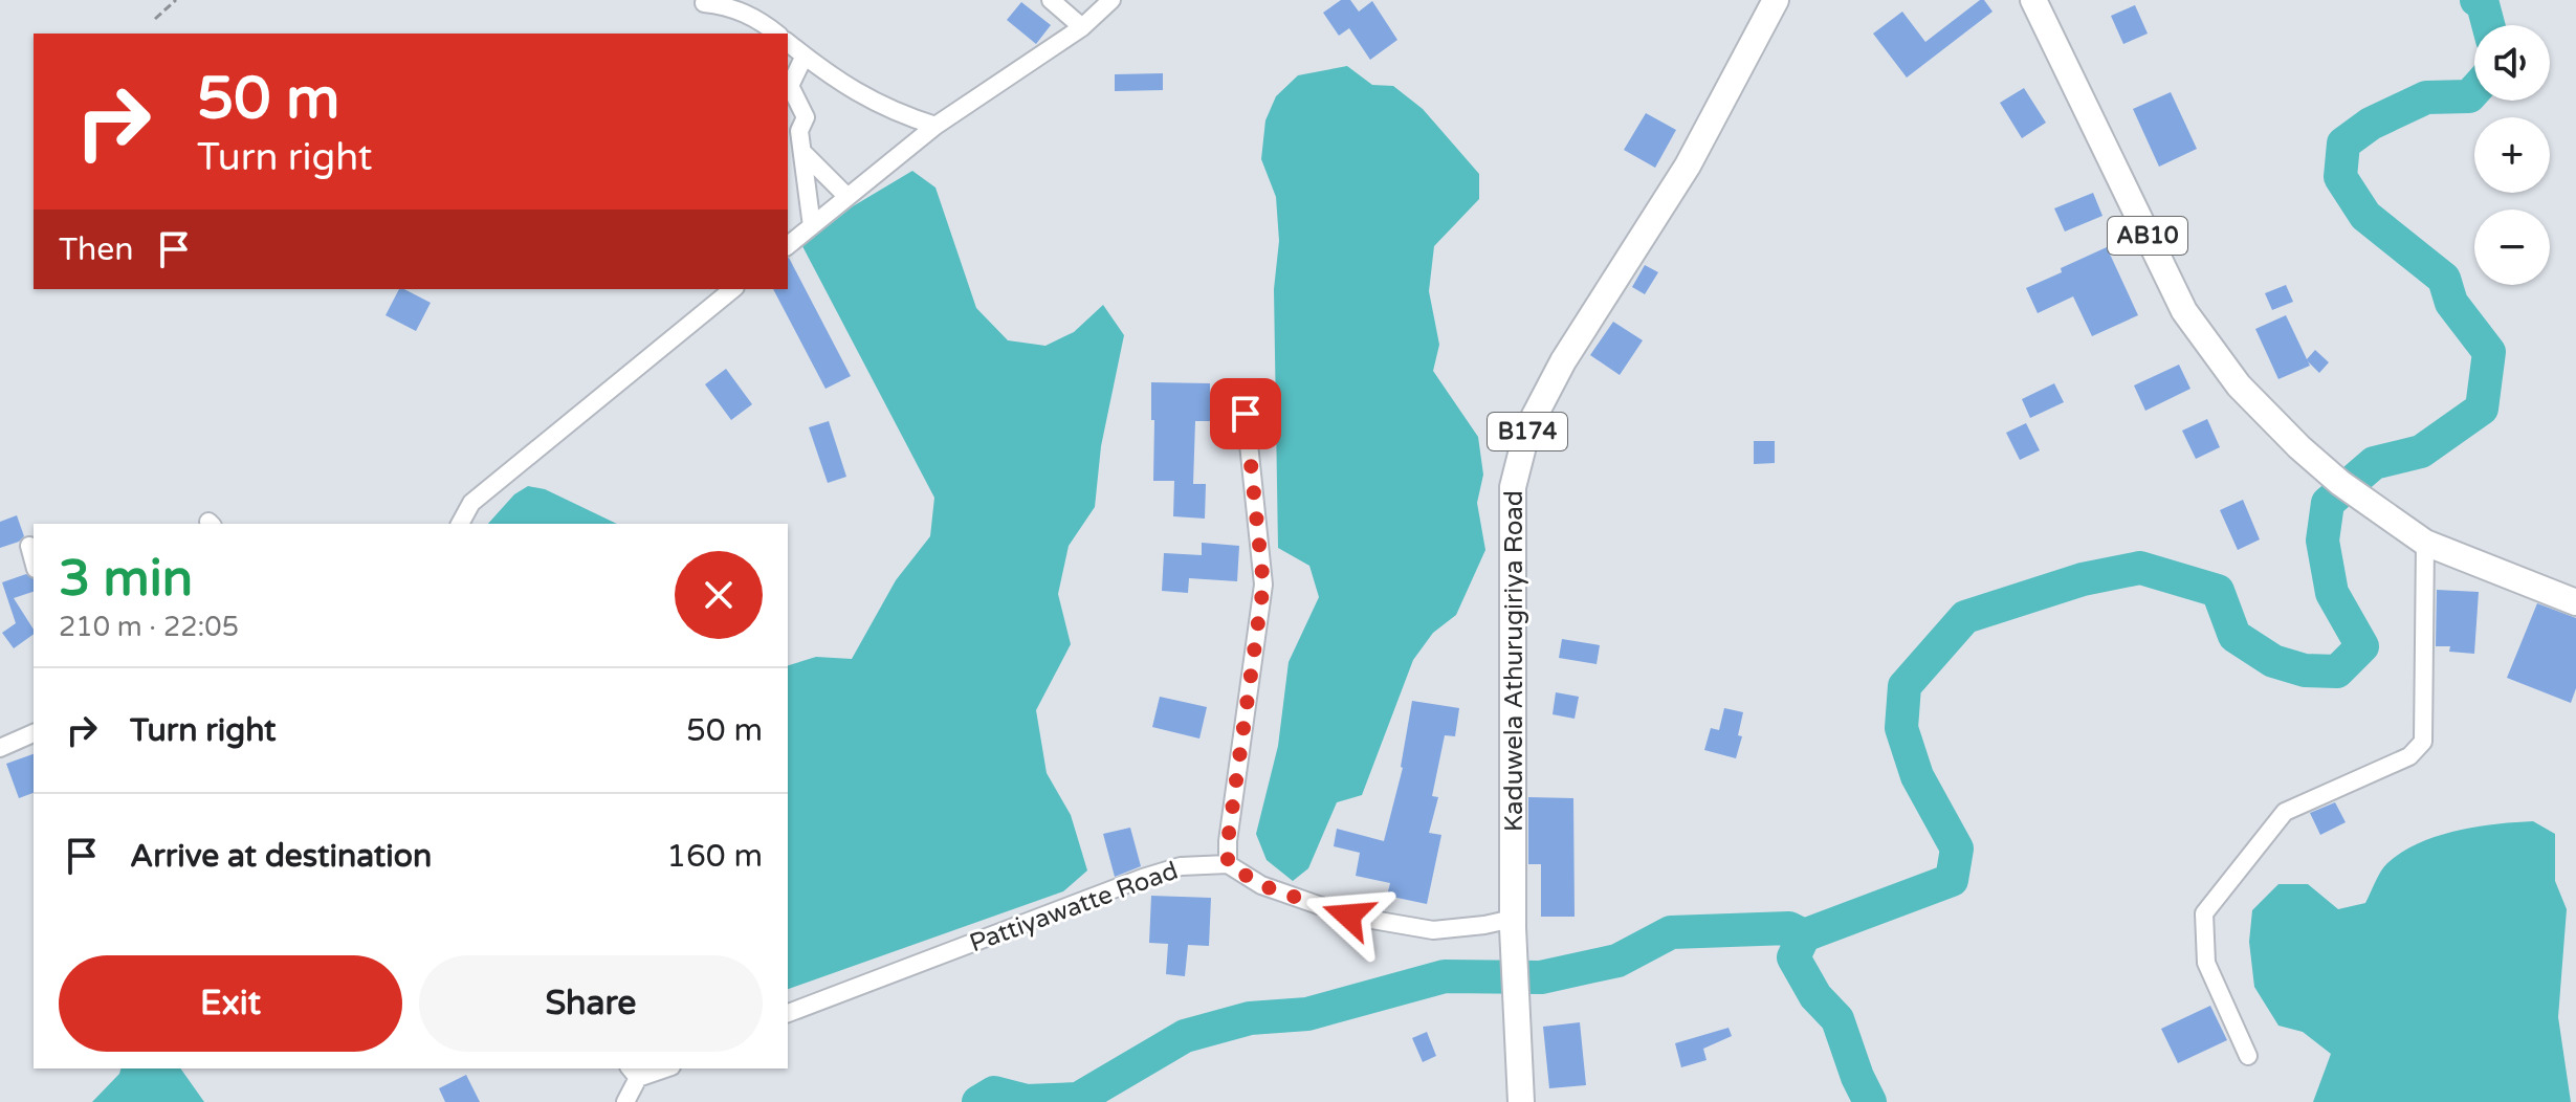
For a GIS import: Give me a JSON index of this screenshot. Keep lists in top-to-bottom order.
{
  "streets": {
    "main road": ["AB10", "B174", "Kaduwela Athurugiriya Road"],
    "street": ["Pattiyawatte Road"]
  },
  "page": {
    "map_buttons": ["+", "−"],
    "turn": ["50 m", "Turn right"],
    "then": "Then",
    "heading": ["3 min", "210 m · 22:05"],
    "list": [
      {
        "name": "Turn right",
        "value": "50 m"
      },
      {
        "name": "Arrive at destination",
        "value": "160 m"
      }
    ],
    "buttons": ["Exit", "Share"]
  }
}
